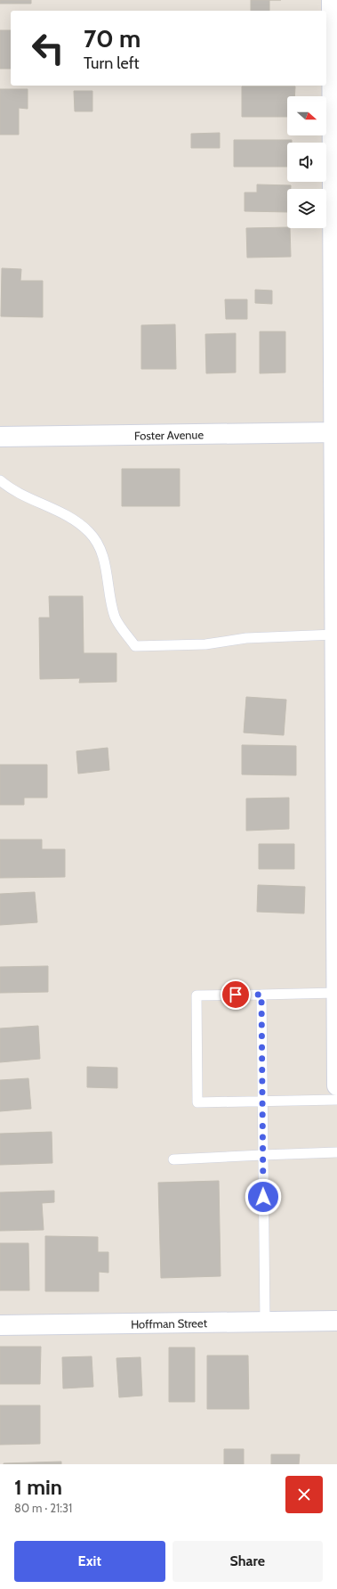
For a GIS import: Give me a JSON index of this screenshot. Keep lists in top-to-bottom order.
{
  "streets": {
    "street": ["Foster Avenue", "Hoffman Street"]
  },
  "north": "right",
  "page": {
    "turn": ["70 m", "Turn left"],
    "heading": ["1 min", "80 m · 21:31"],
    "buttons": ["Exit", "Share"]
  }
}
